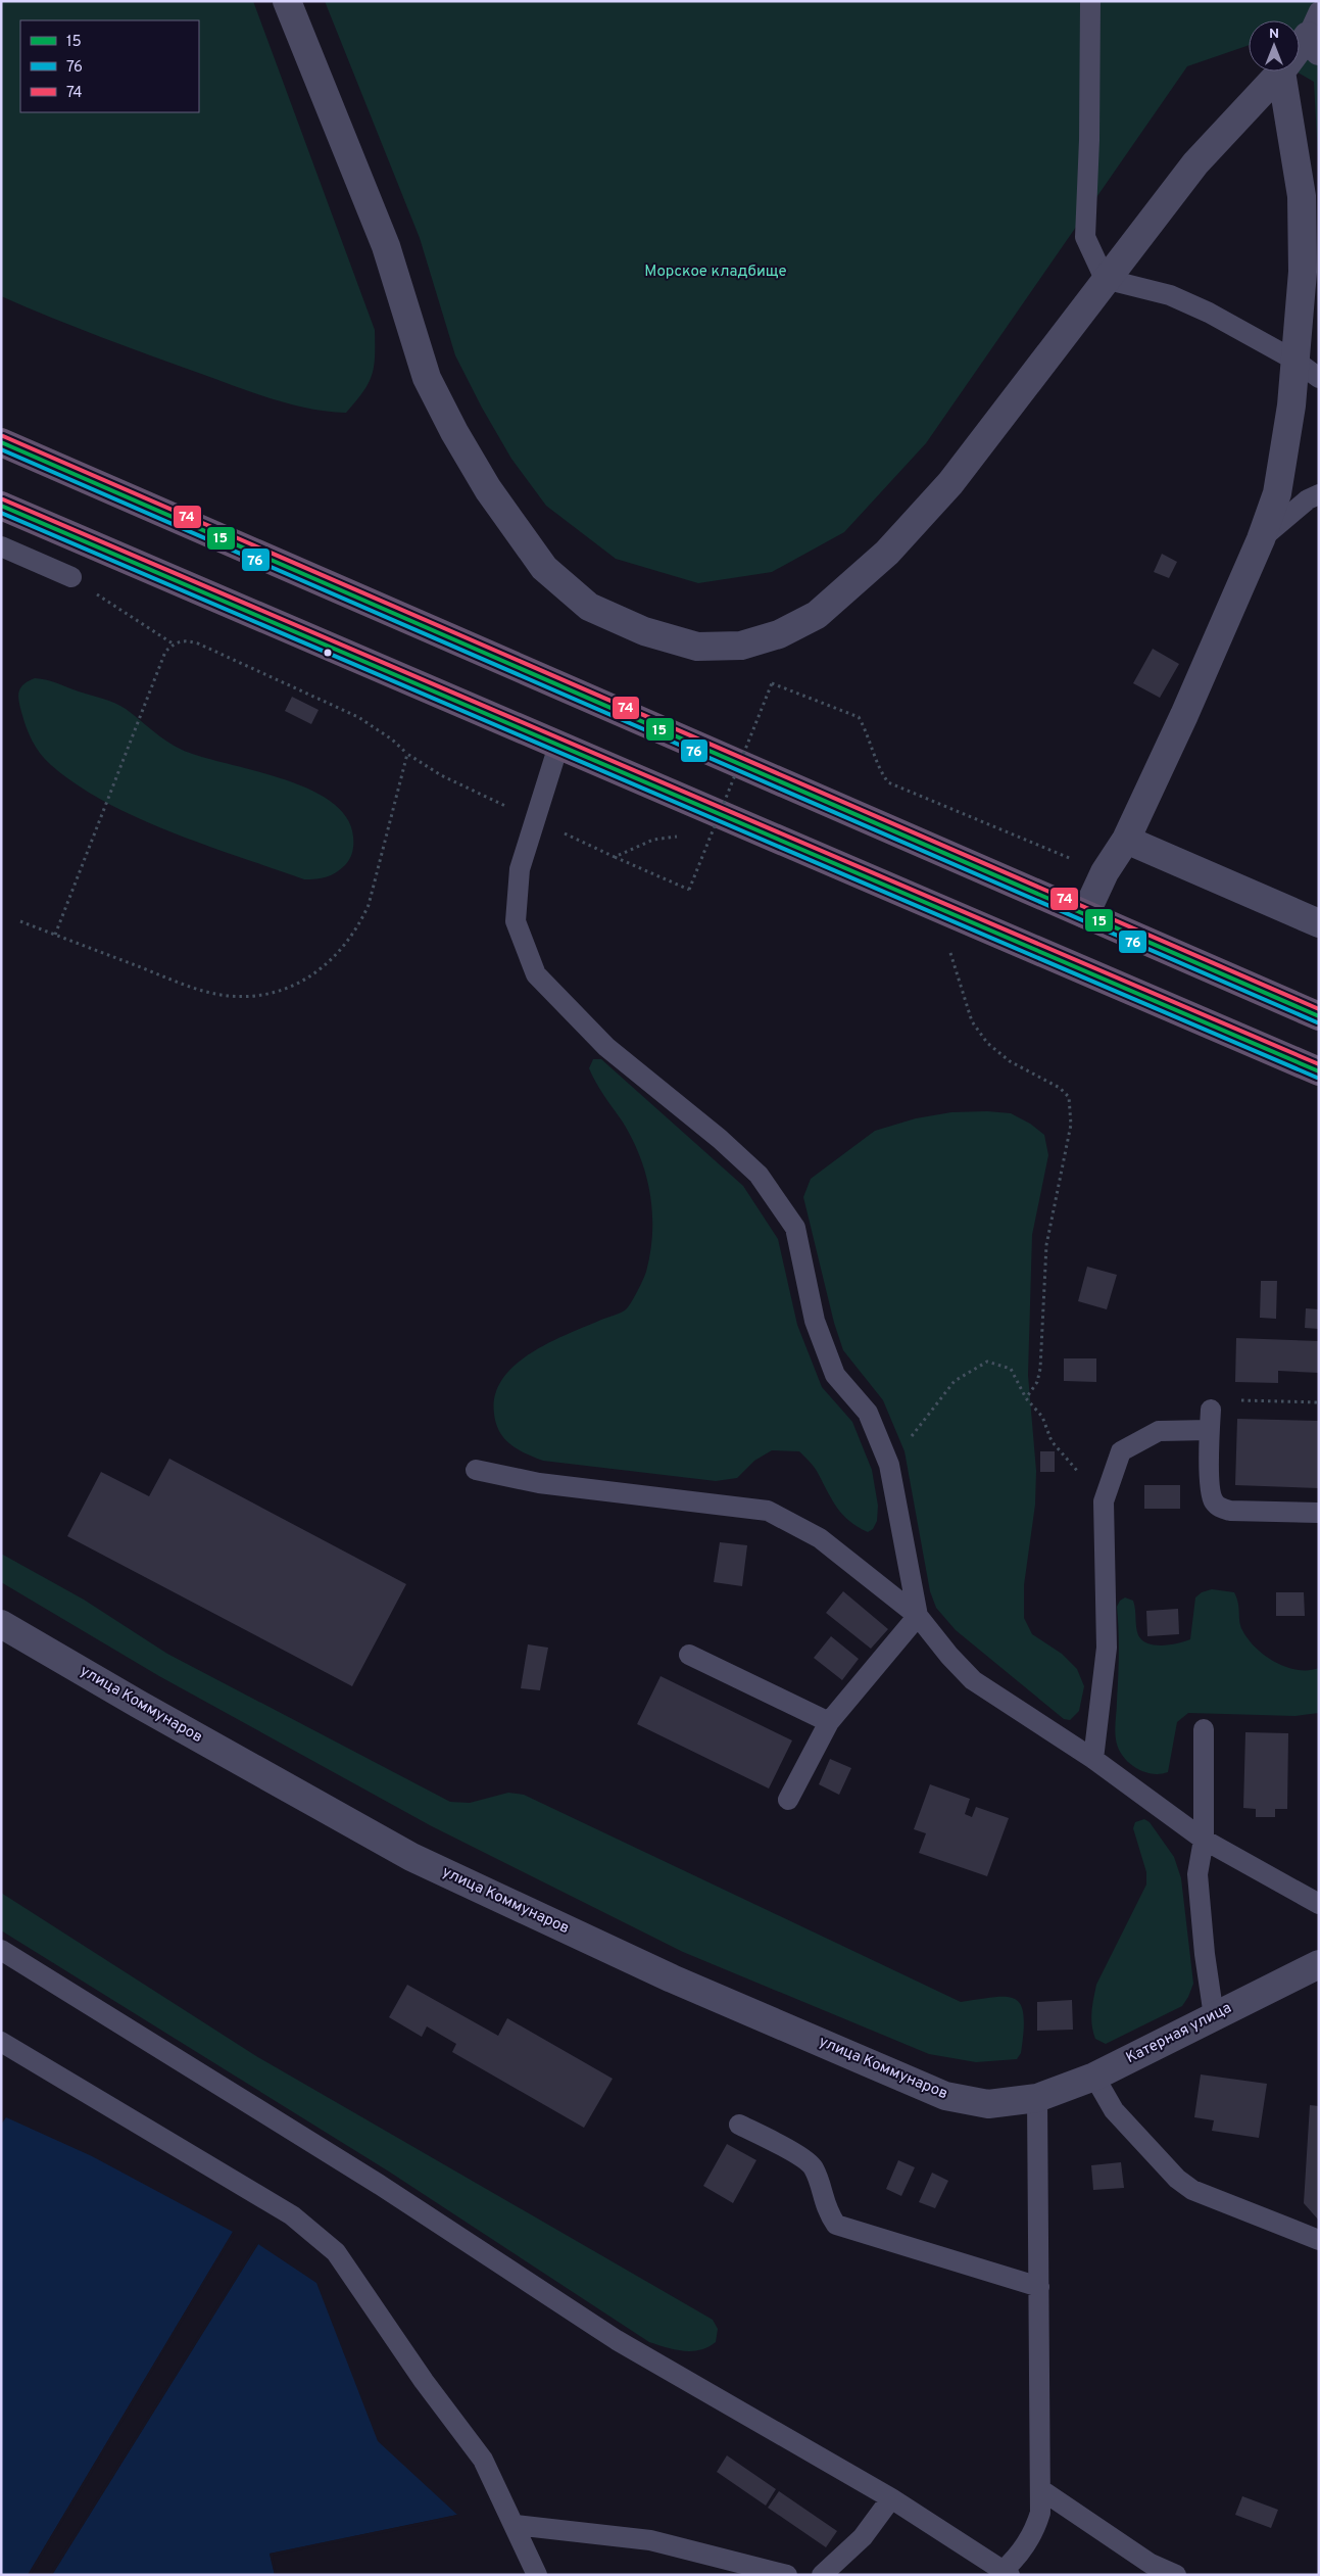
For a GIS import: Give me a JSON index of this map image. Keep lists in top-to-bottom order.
{
  "streets": {
    "street": ["улица Коммунаров", "Катерная улица"]
  },
  "crossings": [
    ["улица Коммунаров", "Катерная улица"]
  ],
  "parks": ["Морское кладбище"],
  "lines": ["transit line 74", "transit line 15", "transit line 76"],
  "legend": ["15", "76", "74"],
  "north": "top"
}
